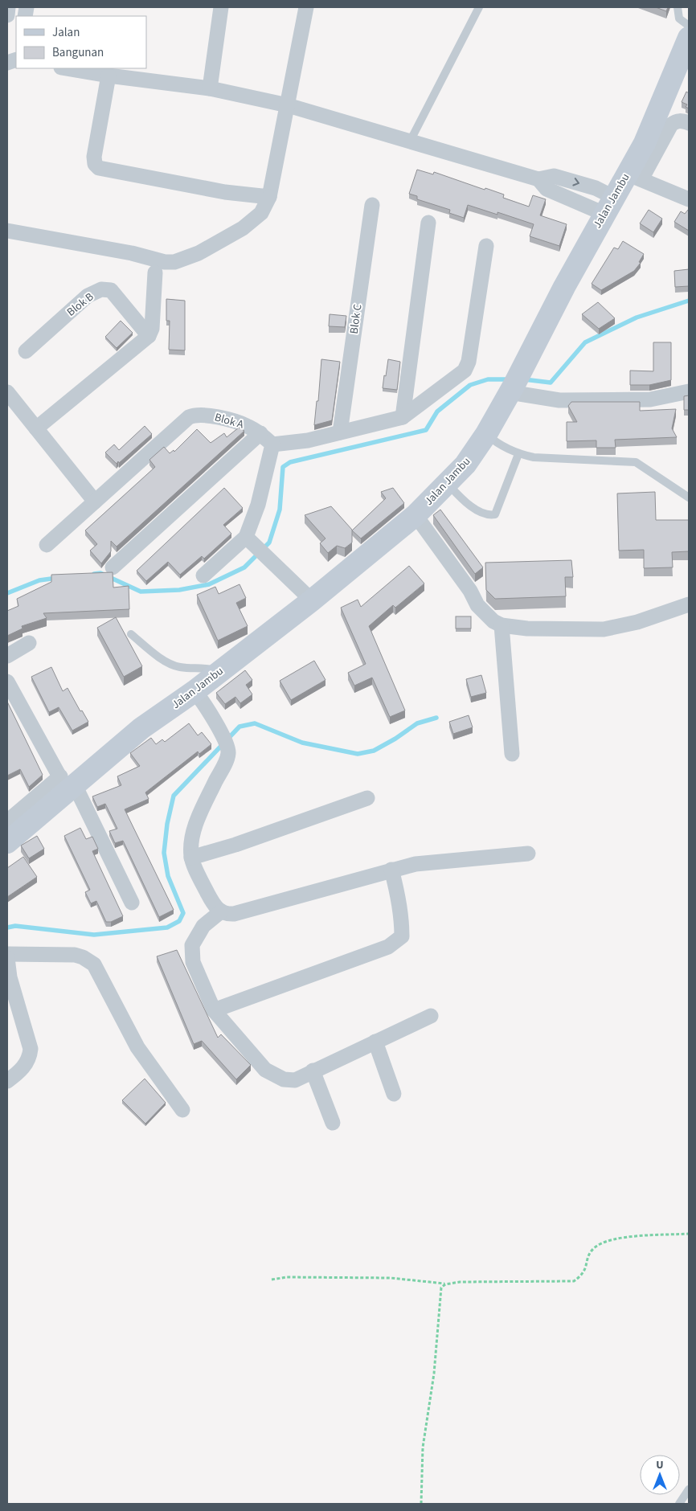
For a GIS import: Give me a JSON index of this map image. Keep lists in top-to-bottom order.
{
  "streets": {
    "street": [
      "Jalan Jambu",
      "Blok B",
      "Blok C",
      "Blok A"
    ]
  },
  "legend": ["Jalan", "Bangunan"],
  "north": "top"
}
